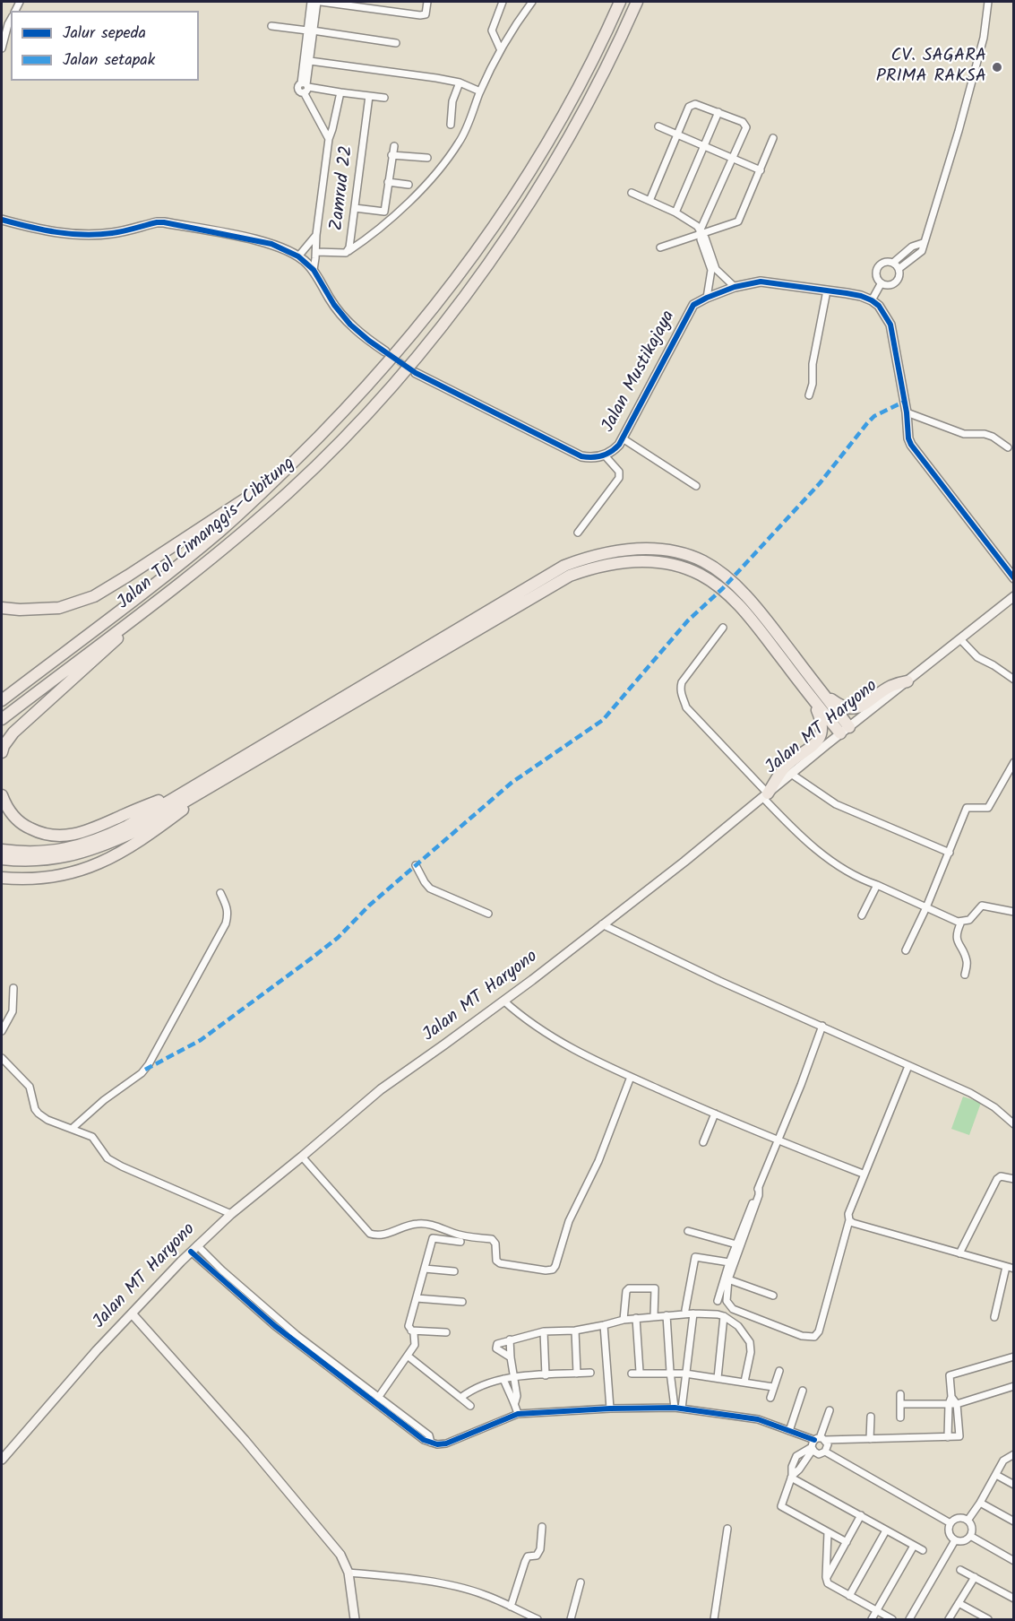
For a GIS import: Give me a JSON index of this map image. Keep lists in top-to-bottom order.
{
  "streets": {
    "highway": ["Jalan Tol Cimanggis–Cibitung"],
    "street": ["Zamrud 22", "Jalan Mustikajaya", "Jalan MT Haryono"]
  },
  "places": ["CV. SAGARA PRIMA RAKSA"],
  "legend": ["Jalur sepeda", "Jalan setapak"]
}
